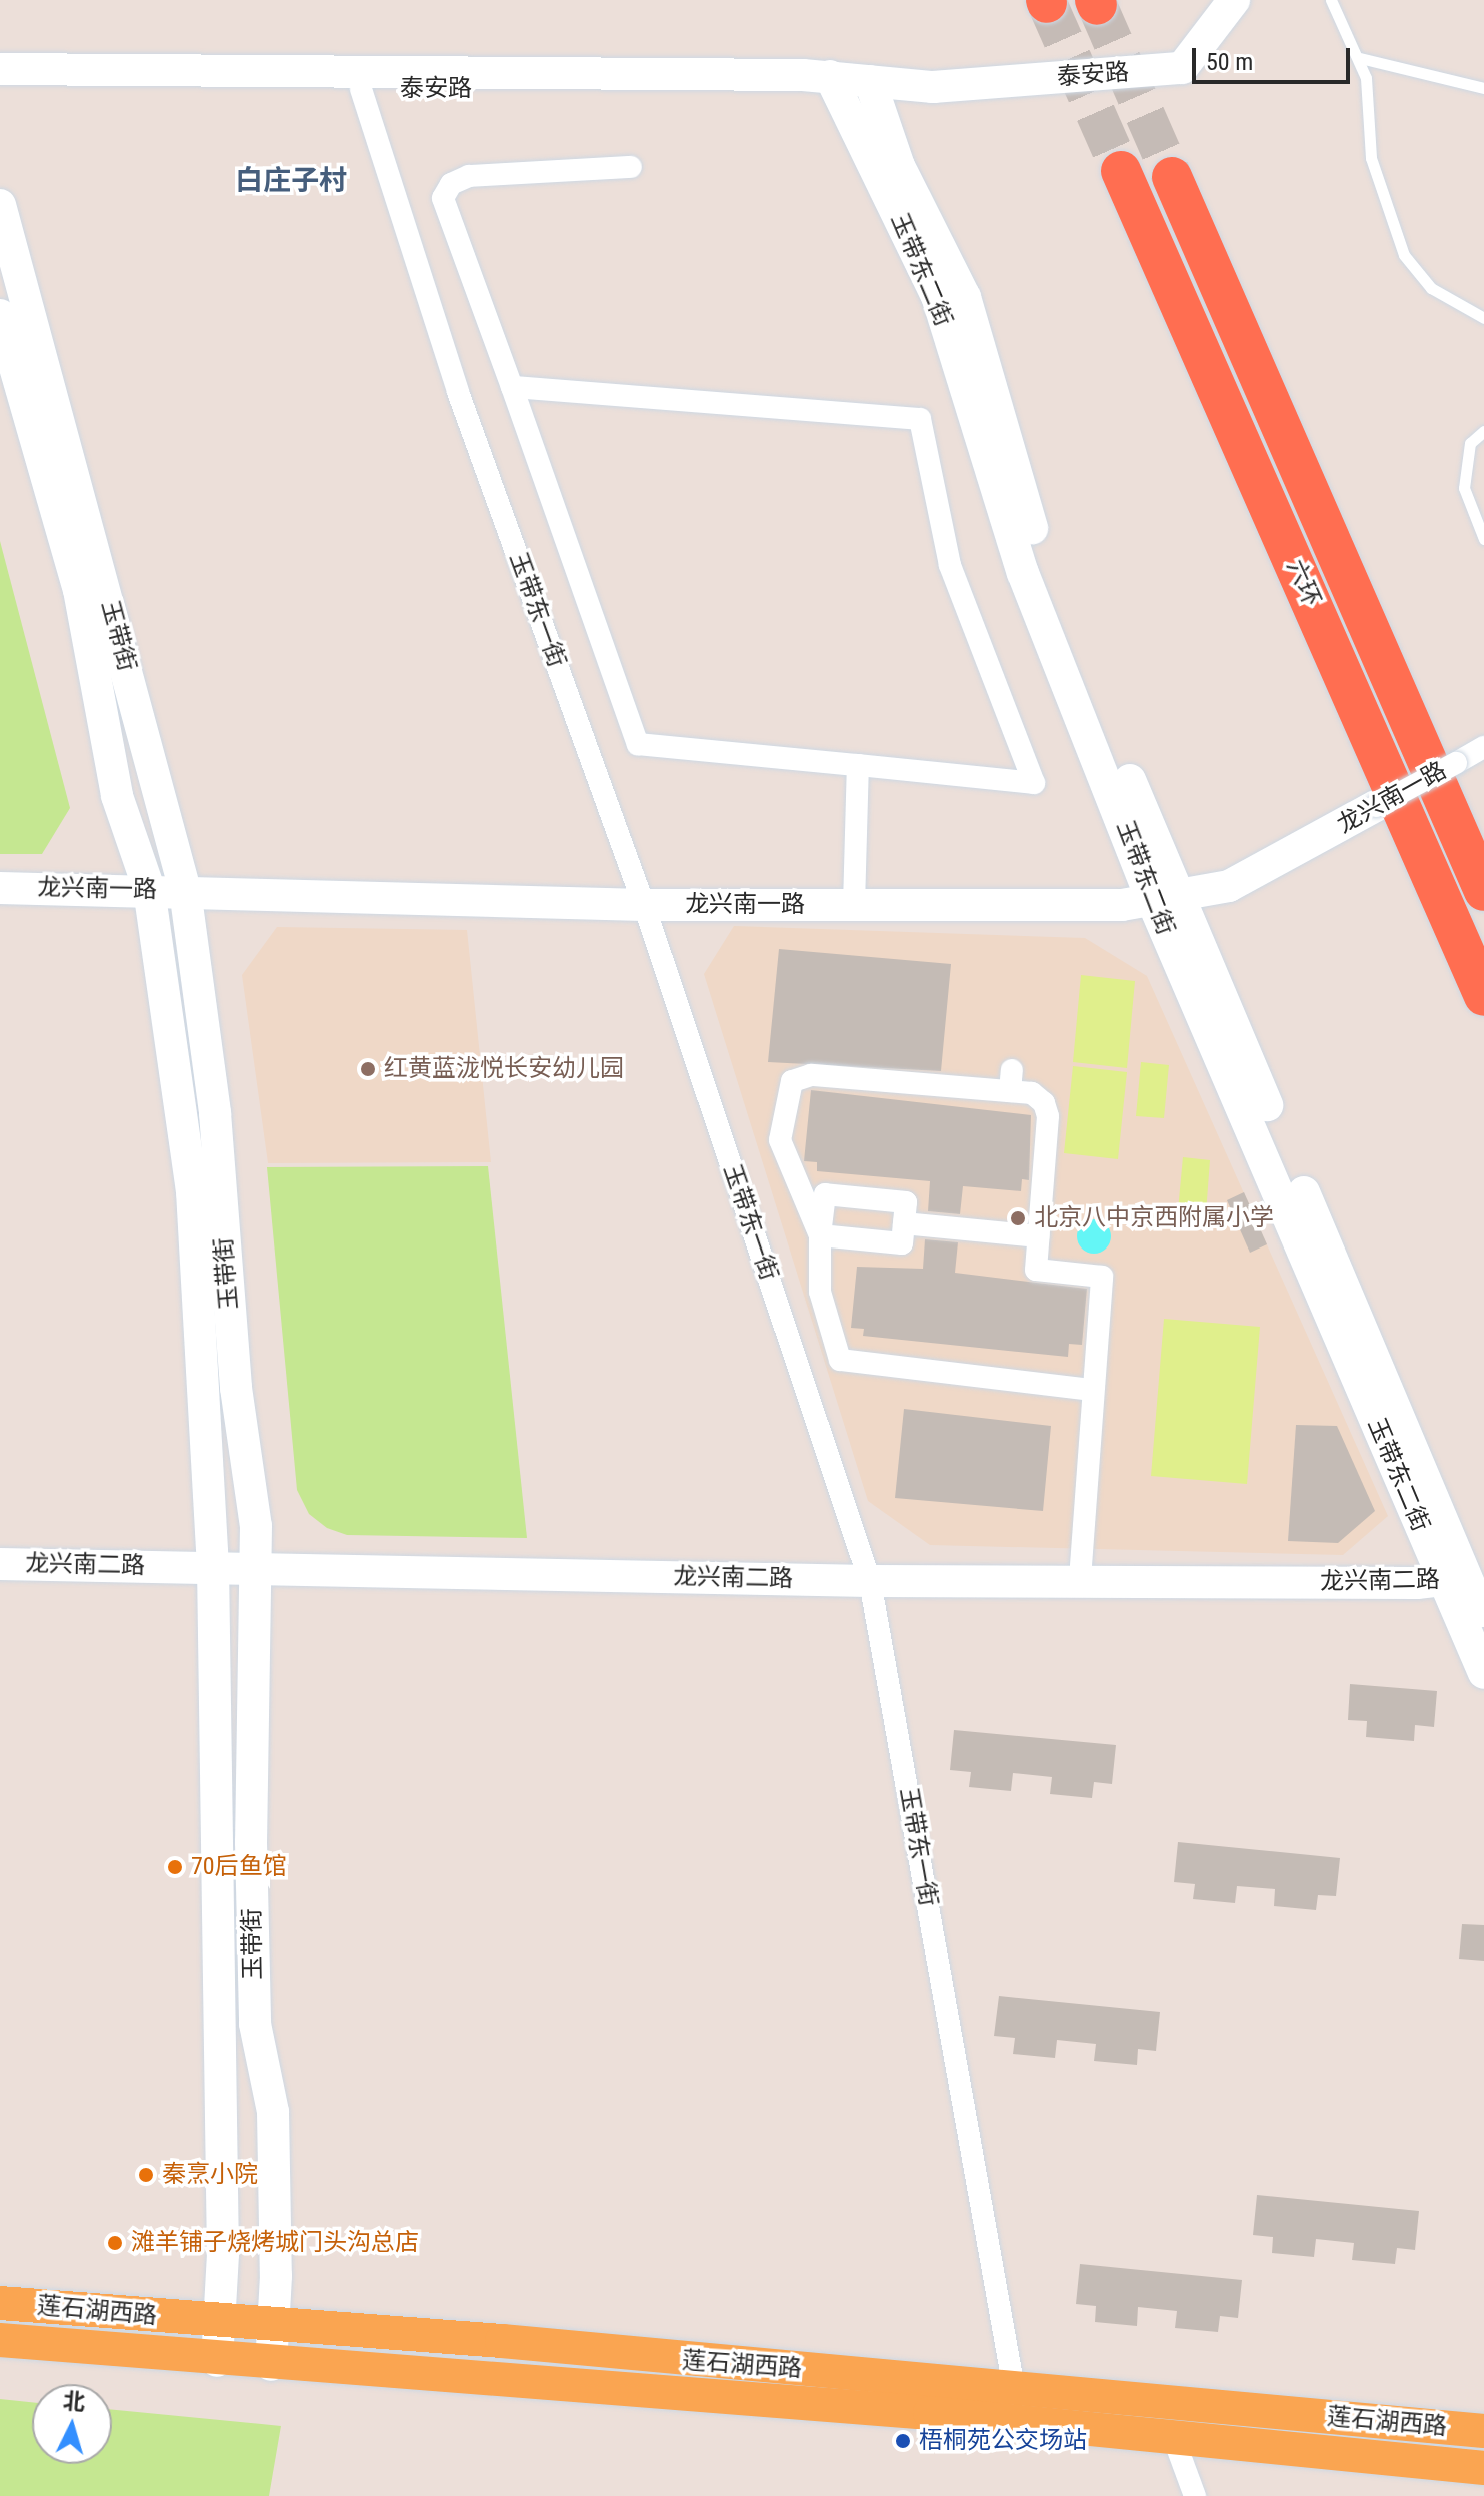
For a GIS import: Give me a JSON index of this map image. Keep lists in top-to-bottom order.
{
  "streets": {
    "highway": ["六环"],
    "main road": ["莲石湖西路"],
    "street": [
      "泰安路",
      "玉带东二街",
      "玉带东一街",
      "玉带街",
      "龙兴南一路",
      "龙兴南二路"
    ]
  },
  "crossings": [
    ["泰安路", "玉带东二街"],
    ["泰安路", "玉带东一街"],
    ["玉带东二街", "龙兴南一路"],
    ["玉带东二街", "龙兴南二路"],
    ["玉带东一街", "龙兴南一路"],
    ["玉带东一街", "龙兴南二路"],
    ["玉带东一街", "莲石湖西路"],
    ["玉带街", "龙兴南一路"],
    ["玉带街", "龙兴南二路"],
    ["玉带街", "莲石湖西路"]
  ],
  "districts": ["白庄子村"],
  "places": [
    "红黄蓝泷悦长安幼儿园",
    "北京八中京西附属小学",
    "70后鱼馆",
    "秦烹小院",
    "滩羊铺子烧烤城门头沟总店",
    "梧桐苑公交场站"
  ],
  "scale_bar": "50 m",
  "north": "top"
}
